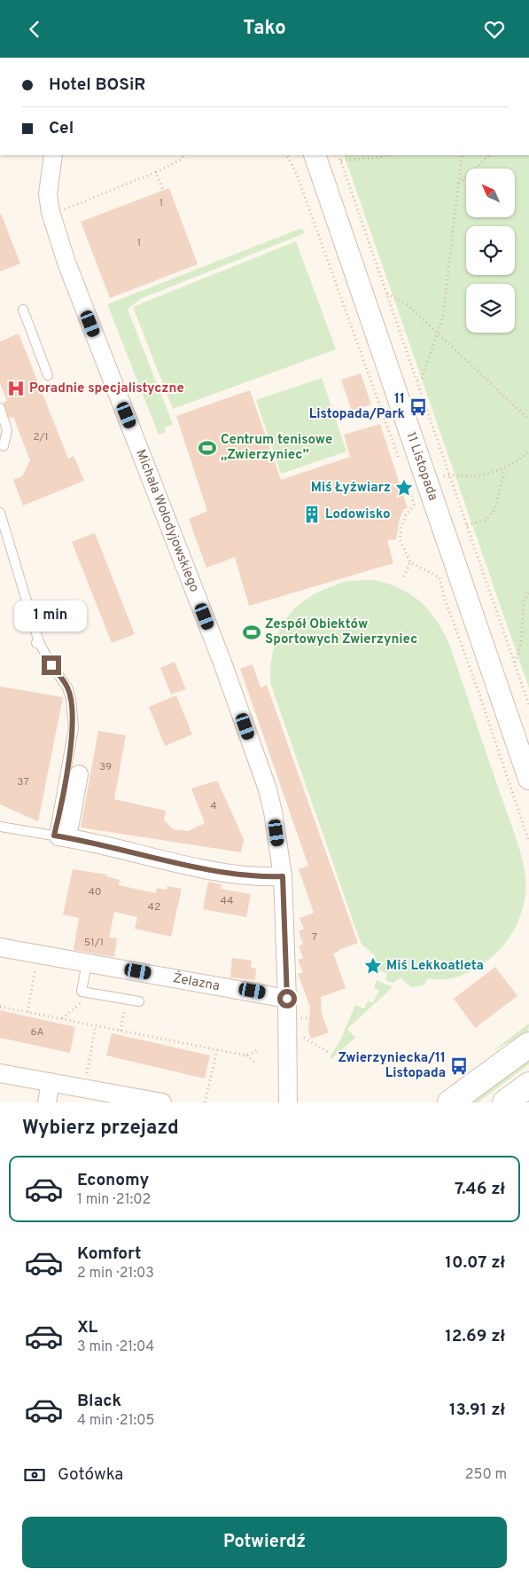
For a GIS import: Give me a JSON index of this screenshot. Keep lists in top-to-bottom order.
{
  "streets": {
    "street": ["11 Listopada", "Michała Wołodyjowskiego", "Żelazna"]
  },
  "crossings": [
    ["Michała Wołodyjowskiego", "Żelazna"]
  ],
  "places": {
    "hospital": ["Poradnie specjalistyczne"],
    "bus stop": ["11 Listopada/Park", "Zwierzyniecka/11 Listopada"],
    "sports": ["Centrum tenisowe „Zwierzyniec”", "Zespół Obiektów Sportowych Zwierzyniec"],
    "place": ["Miś Łyżwiarz", "Miś Lekkoatleta"],
    "building": ["Lodowisko"]
  },
  "house_numbers": [
    "1",
    "1",
    "2/1",
    "39",
    "37",
    "4",
    "40",
    "44",
    "42",
    "7",
    "51/1",
    "6A"
  ],
  "north": "top left",
  "page": {
    "header": "Tako",
    "banner": ["Hotel BOSiR", "Cel"],
    "bubble": "1 min",
    "heading": "Wybierz przejazd",
    "list": [
      {
        "name": "Economy",
        "note": "1 min · 21:02",
        "value": "7.46 zł"
      },
      {
        "name": "Komfort",
        "note": "2 min · 21:03",
        "value": "10.07 zł"
      },
      {
        "name": "XL",
        "note": "3 min · 21:04",
        "value": "12.69 zł"
      },
      {
        "name": "Black",
        "note": "4 min · 21:05",
        "value": "13.91 zł"
      }
    ],
    "pay": ["Gotówka", "250 m"],
    "buttons": "Potwierdź"
  }
}
